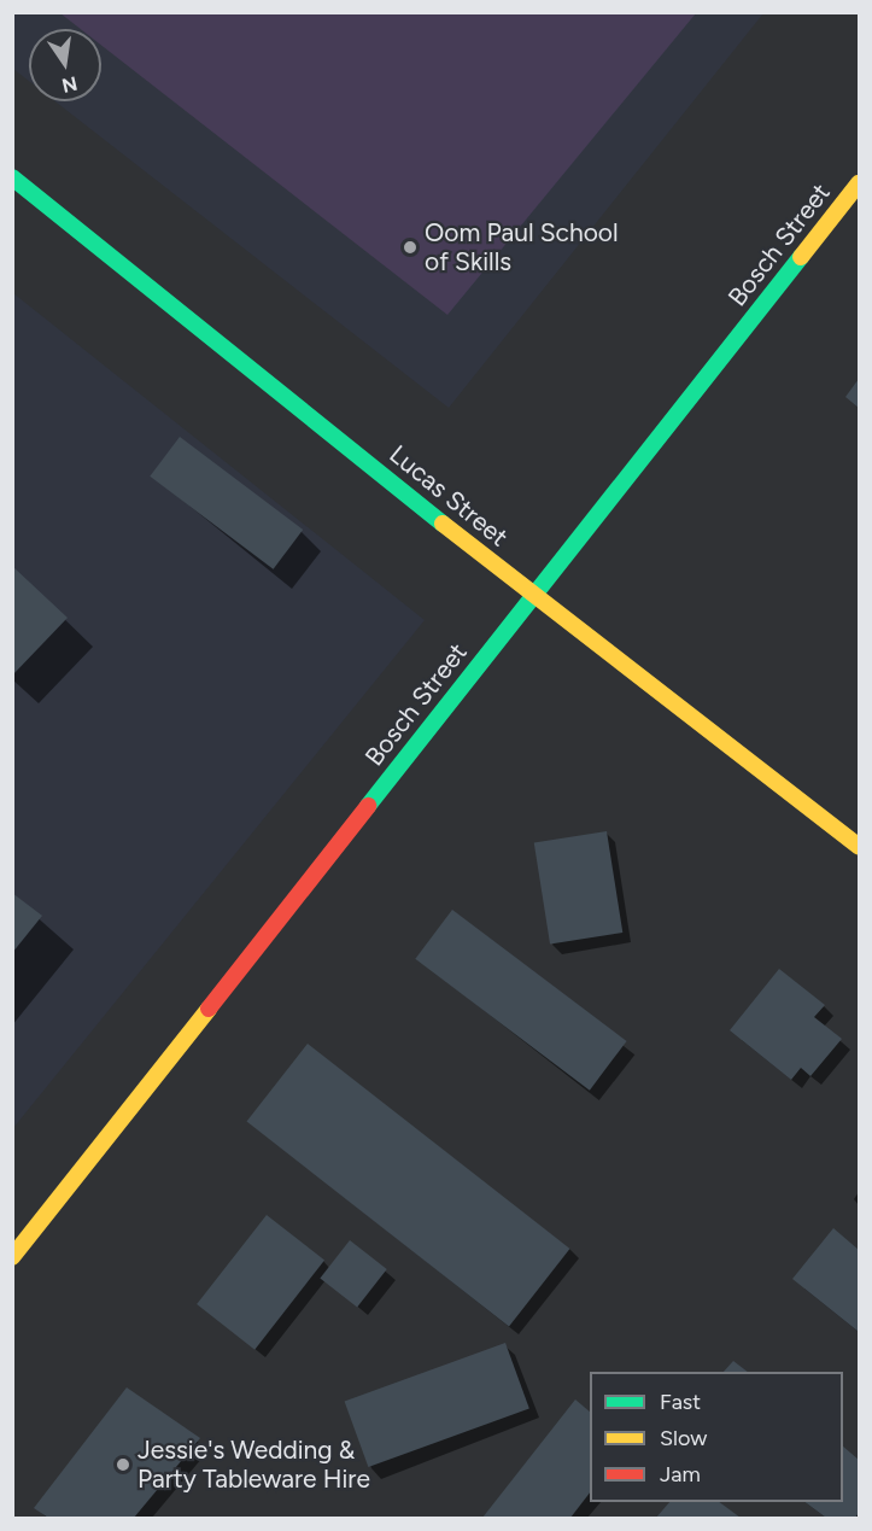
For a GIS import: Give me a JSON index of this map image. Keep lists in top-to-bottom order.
{
  "streets": {
    "street": ["Bosch Street", "Lucas Street"]
  },
  "crossings": [
    ["Bosch Street", "Lucas Street"]
  ],
  "places": ["Oom Paul School of Skills", "Jessie's Wedding & Party Tableware Hire"],
  "legend": ["Fast", "Slow", "Jam"],
  "north": "bottom"
}
